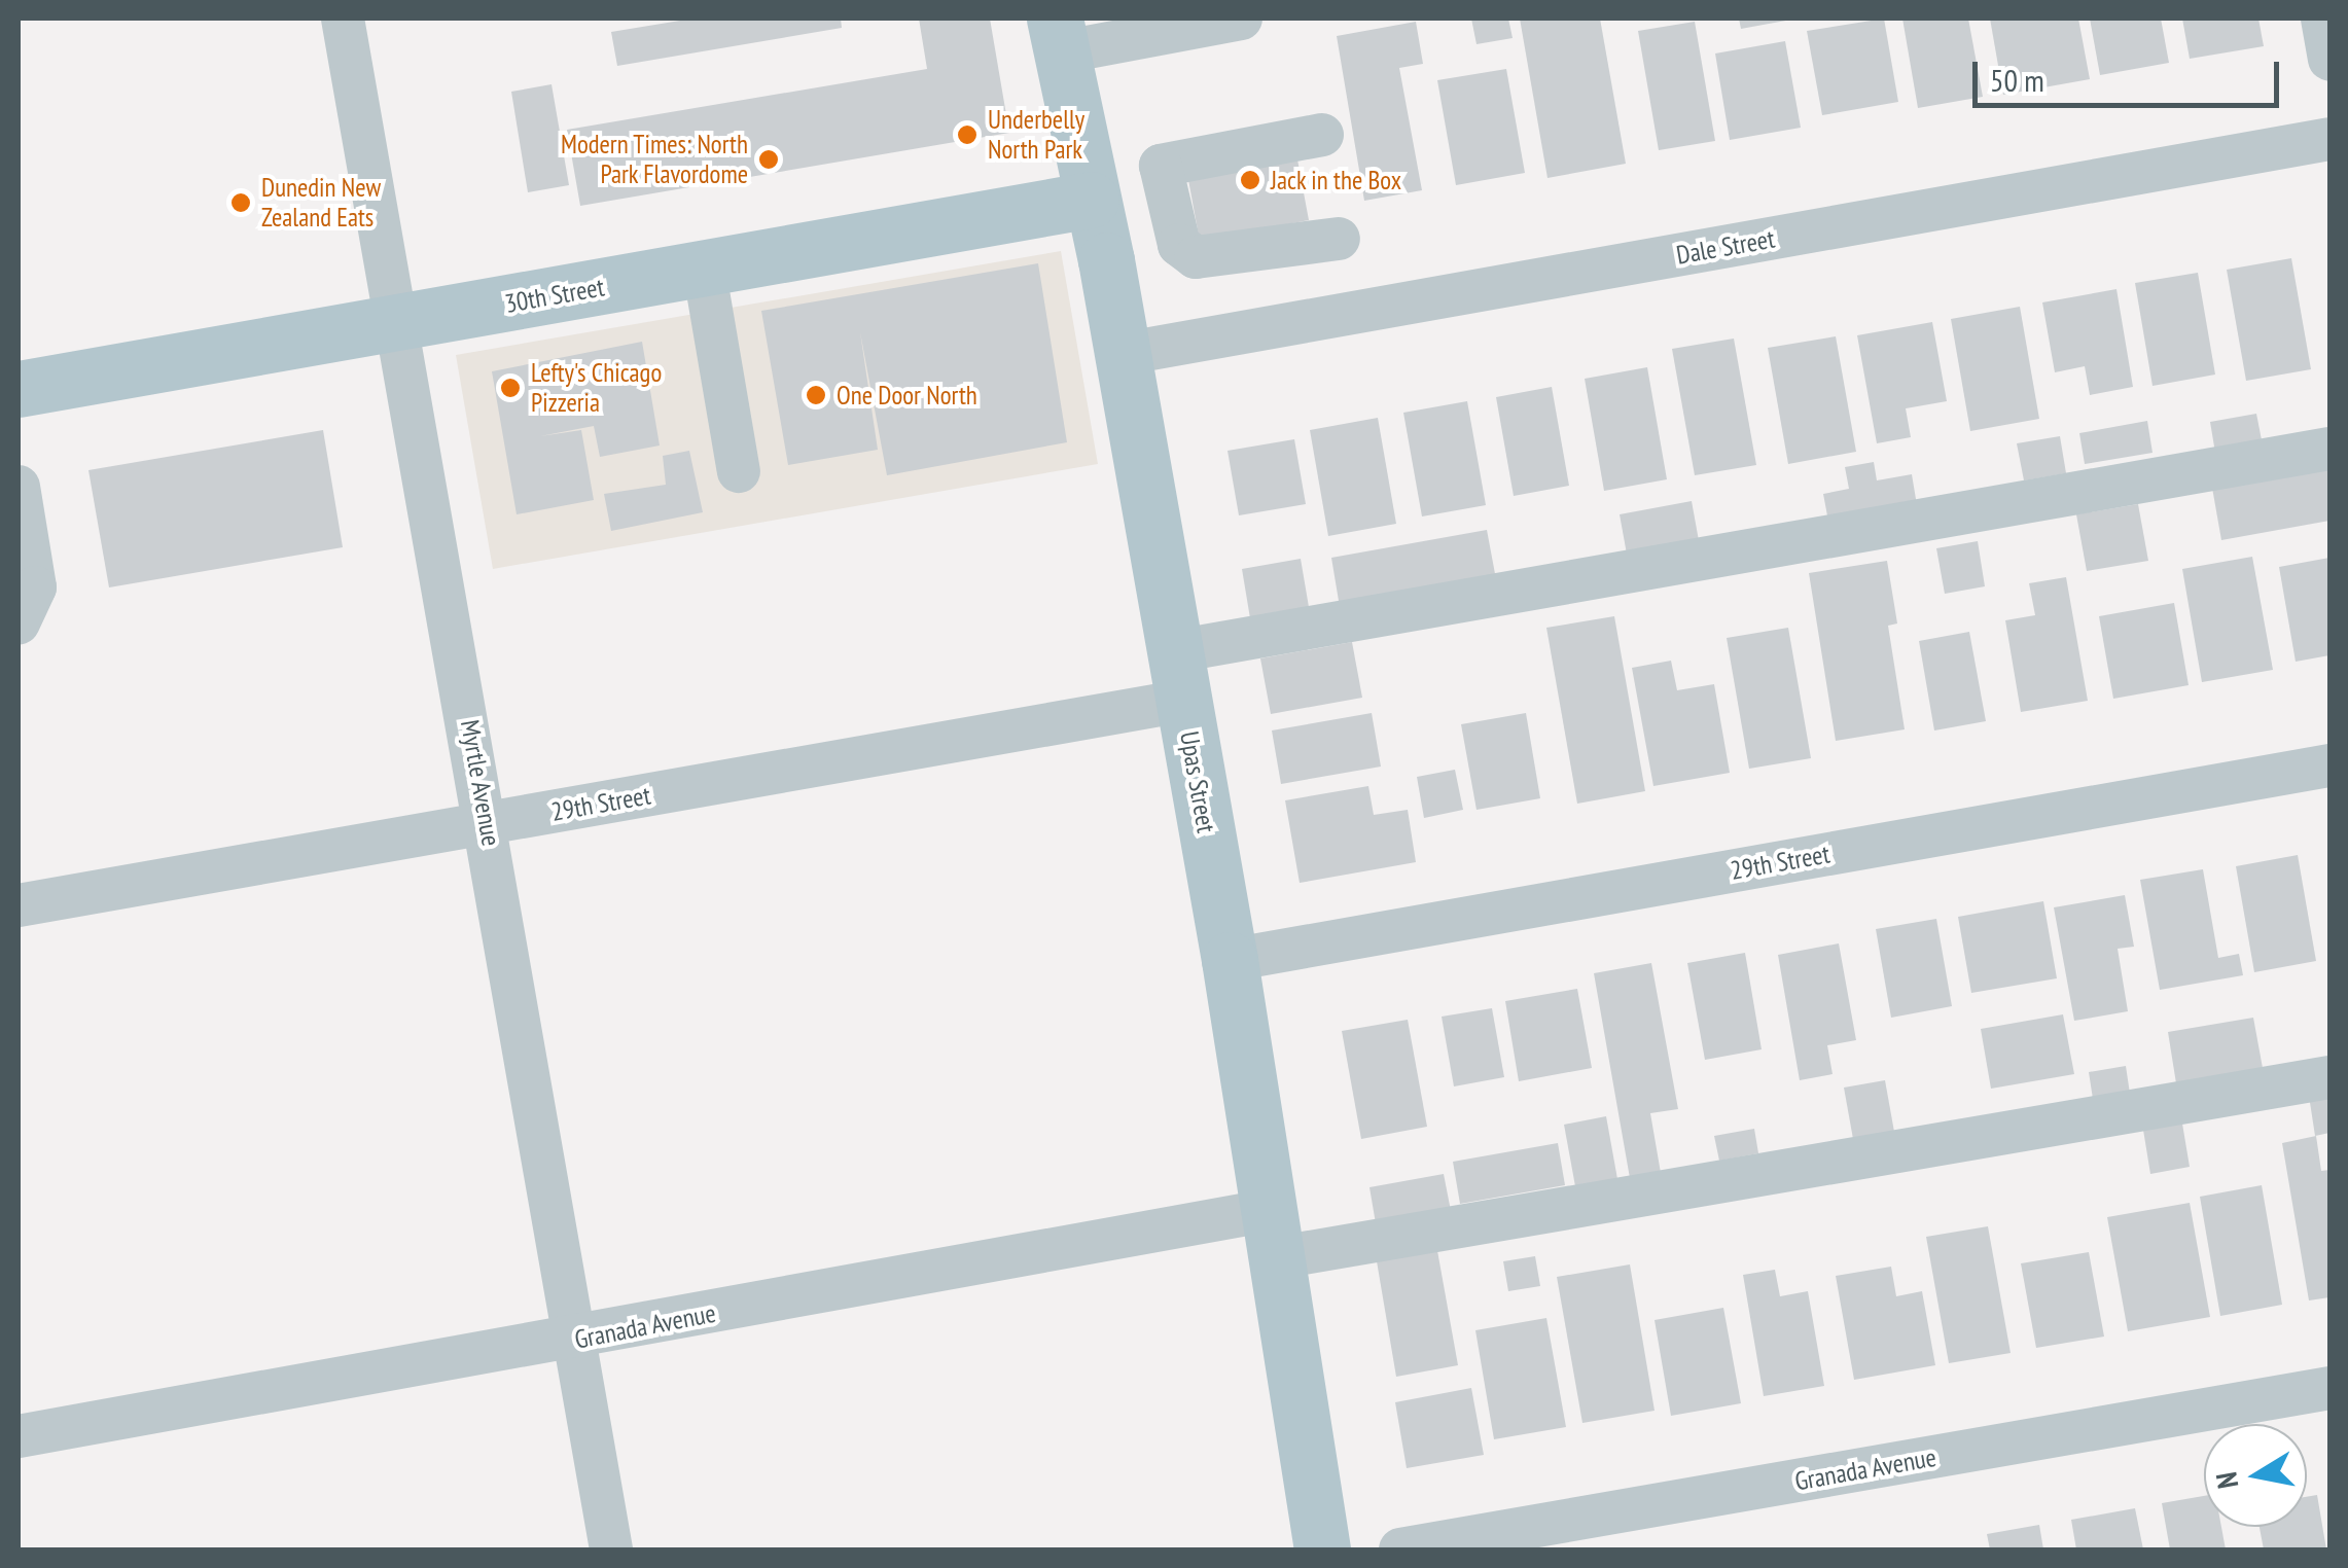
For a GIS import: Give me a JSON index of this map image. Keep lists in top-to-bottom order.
{
  "streets": {
    "main road": ["30th Street", "Upas Street"],
    "street": [
      "Dale Street",
      "Myrtle Avenue",
      "29th Street",
      "Granada Avenue"
    ]
  },
  "crossings": [
    ["Dale Street", "Upas Street"],
    ["30th Street", "Upas Street"],
    ["30th Street", "Myrtle Avenue"],
    ["Upas Street", "29th Street"],
    ["Upas Street", "Granada Avenue"],
    ["Myrtle Avenue", "29th Street"],
    ["Myrtle Avenue", "Granada Avenue"]
  ],
  "places": [
    "Underbelly North Park",
    "Modern Times: North Park Flavordome",
    "Jack in the Box",
    "Dunedin New Zealand Eats",
    "Lefty's Chicago Pizzeria",
    "One Door North"
  ],
  "scale_bar": "50 m",
  "north": "left"
}
